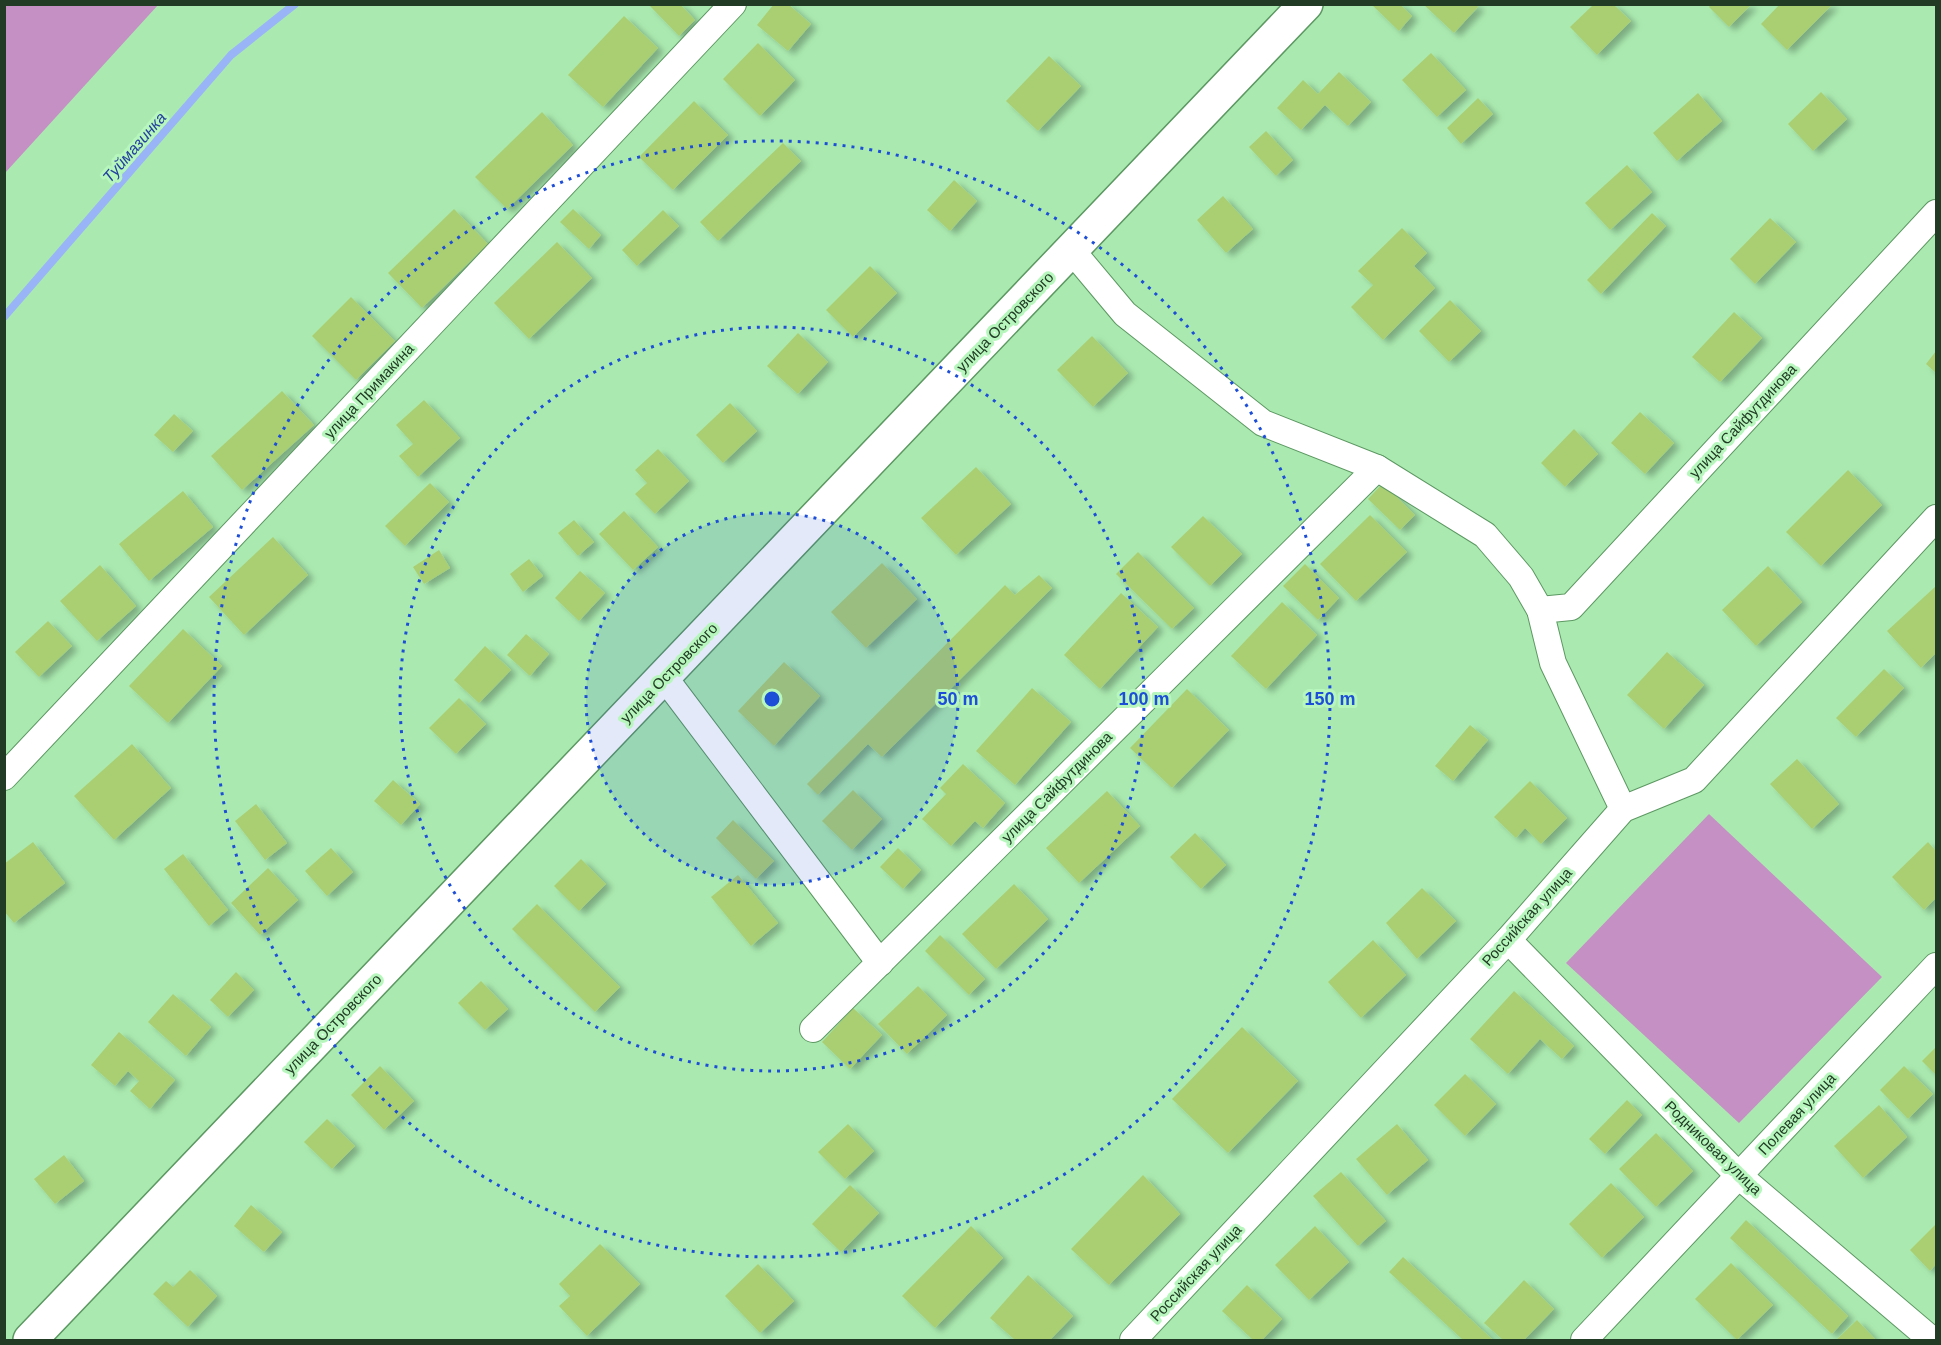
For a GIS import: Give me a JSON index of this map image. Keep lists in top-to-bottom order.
{
  "streets": {
    "main road": ["улица Островского"],
    "street": [
      "улица Примакина",
      "улица Сайфутдинова",
      "Российская улица",
      "Полевая улица",
      "Родниковая улица"
    ]
  },
  "crossings": [
    ["Российская улица", "Родниковая улица"],
    ["Полевая улица", "Родниковая улица"]
  ],
  "water": ["Туймазинка"],
  "rings": ["50 m", "100 m", "150 m"]
}
